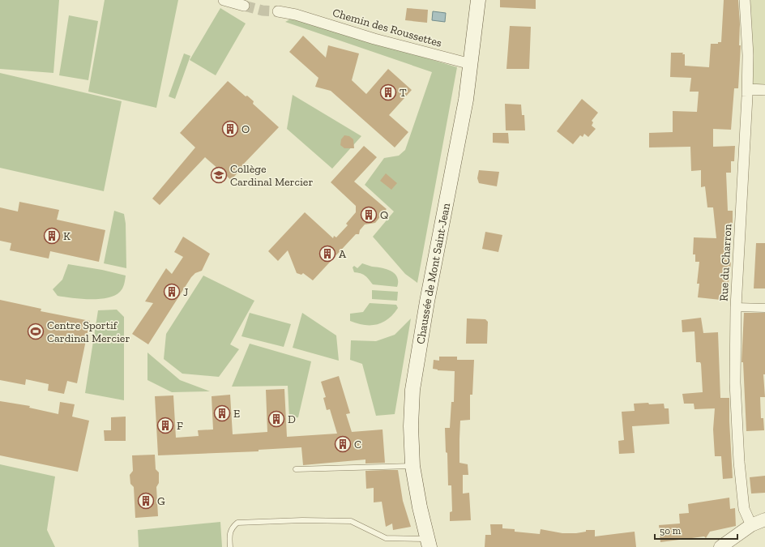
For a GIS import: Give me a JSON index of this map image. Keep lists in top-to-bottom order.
{
  "streets": {
    "main road": ["Chaussée de Mont Saint-Jean"],
    "street": ["Chemin des Roussettes", "Rue du Charron"]
  },
  "crossings": [
    ["Chemin des Roussettes", "Chaussée de Mont Saint-Jean"]
  ],
  "places": {
    "building": [
      "T",
      "O",
      "Q",
      "K",
      "A",
      "J",
      "E",
      "D",
      "F",
      "C",
      "G"
    ],
    "school or university": ["Collège Cardinal Mercier"],
    "sports": ["Centre Sportif Cardinal Mercier"]
  },
  "scale_bar": "50 m"
}
